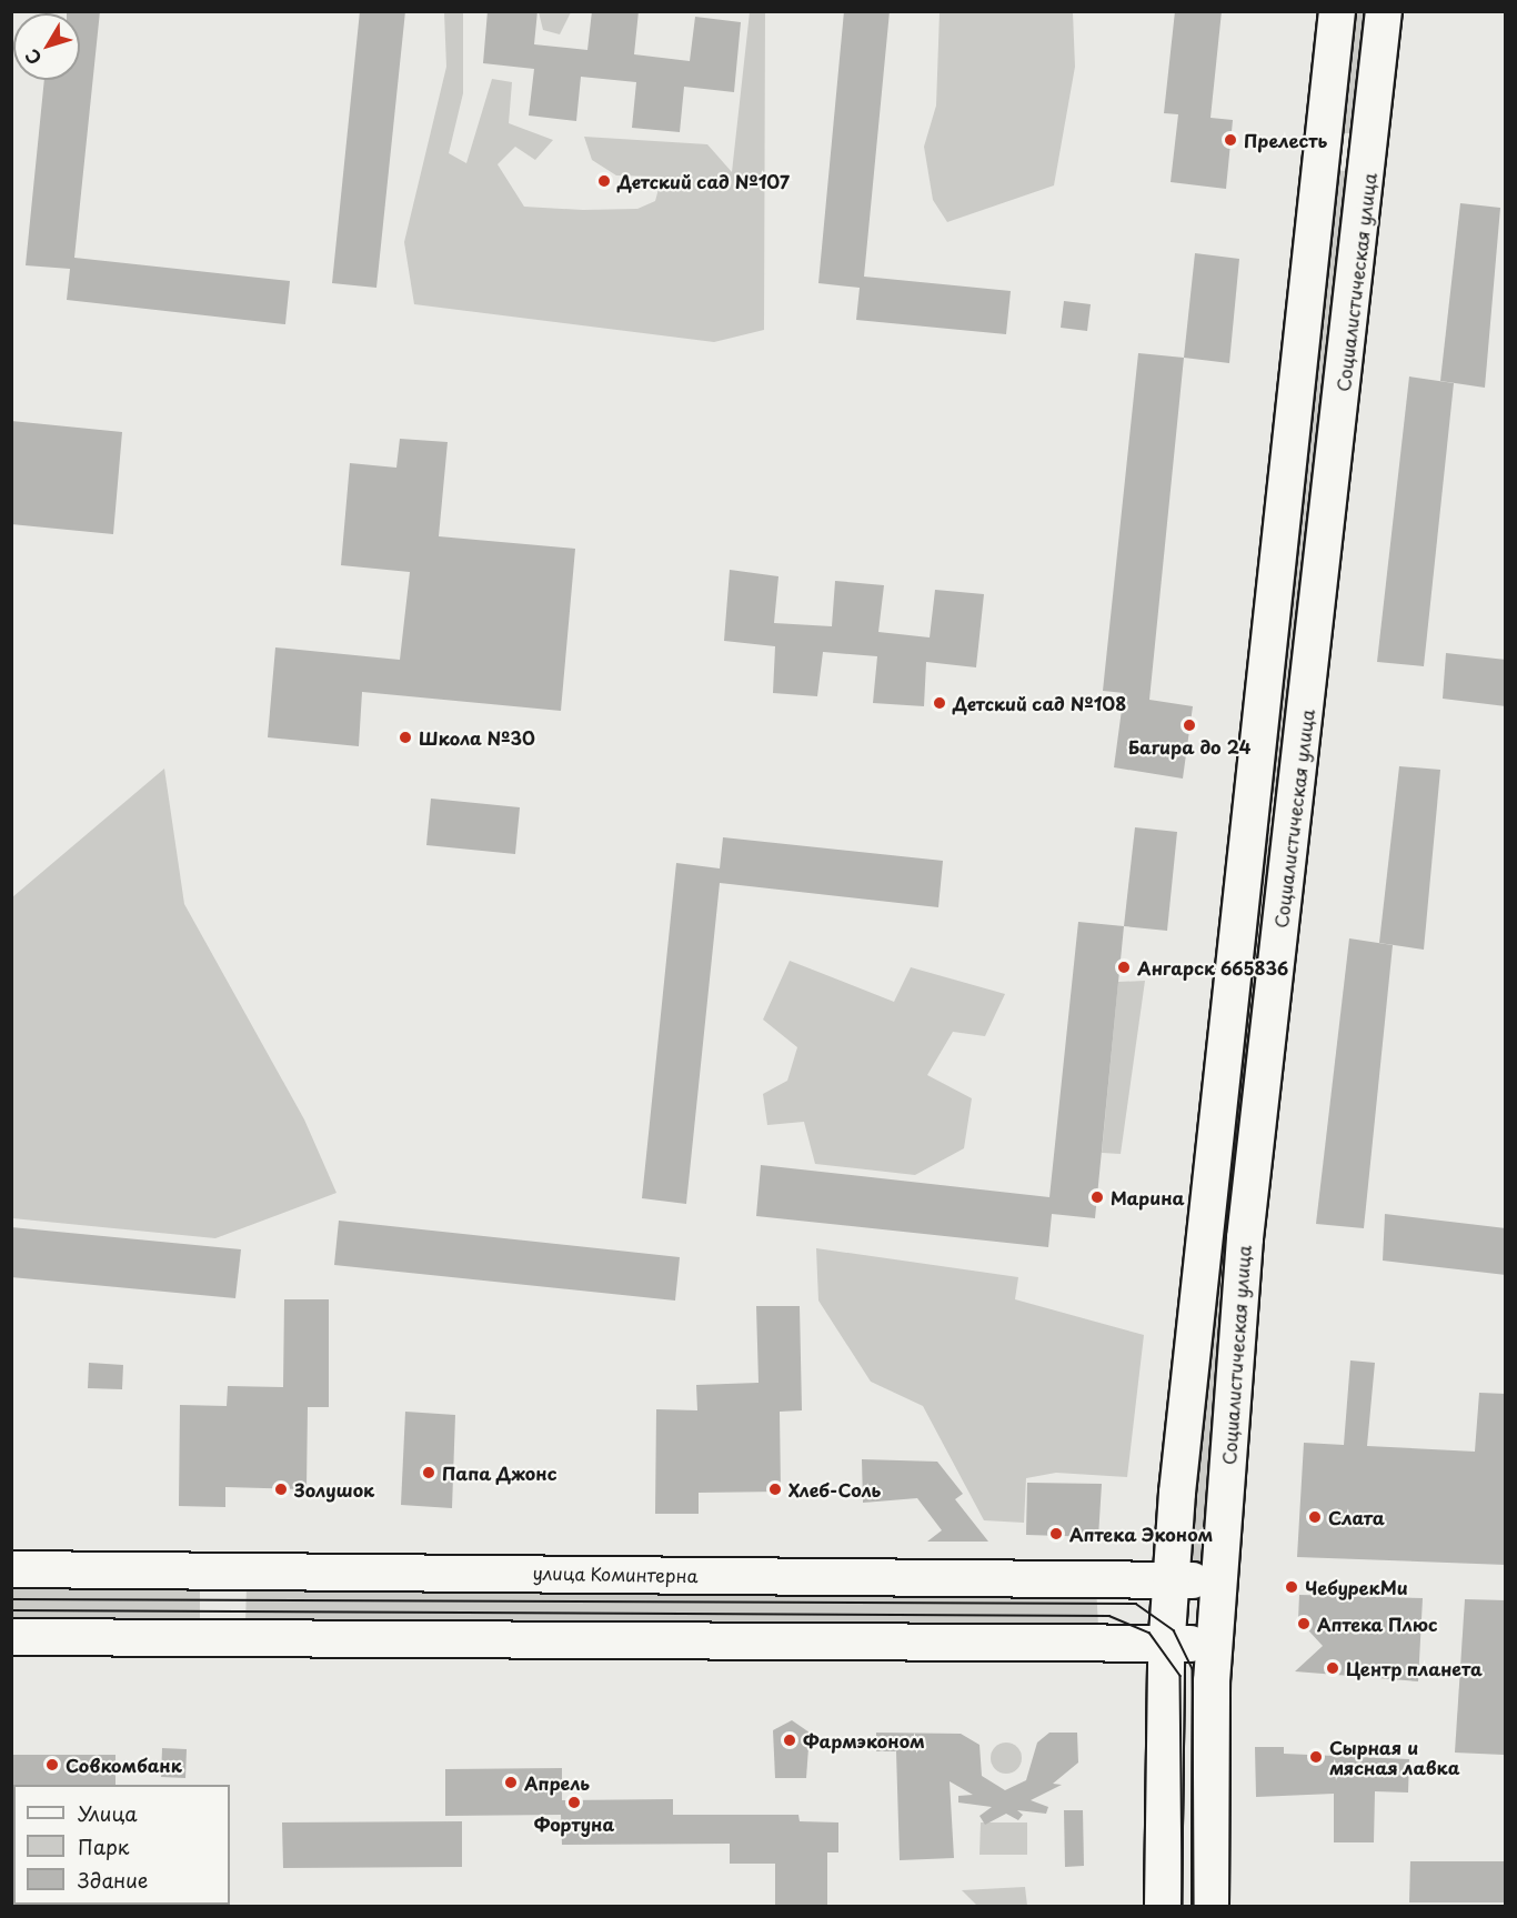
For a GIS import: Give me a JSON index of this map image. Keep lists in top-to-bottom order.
{
  "streets": {
    "street": ["Социалистическая улица", "улица Коминтерна"]
  },
  "crossings": [
    ["Социалистическая улица", "улица Коминтерна"]
  ],
  "places": [
    "Прелесть",
    "Детский сад №107",
    "Детский сад №108",
    "Багира до 24",
    "Школа №30",
    "Ангарск 665836",
    "Марина",
    "Папа Джонс",
    "Золушок",
    "Хлеб-Соль",
    "Слата",
    "Аптека Эконом",
    "ЧебурекМи",
    "Аптека Плюс",
    "Центр планета",
    "Фармэконом",
    "Сырная и мясная лавка",
    "Совкомбанк",
    "Апрель",
    "Фортуна"
  ],
  "legend": ["Улица", "Парк", "Здание"],
  "north": "bottom left"
}
